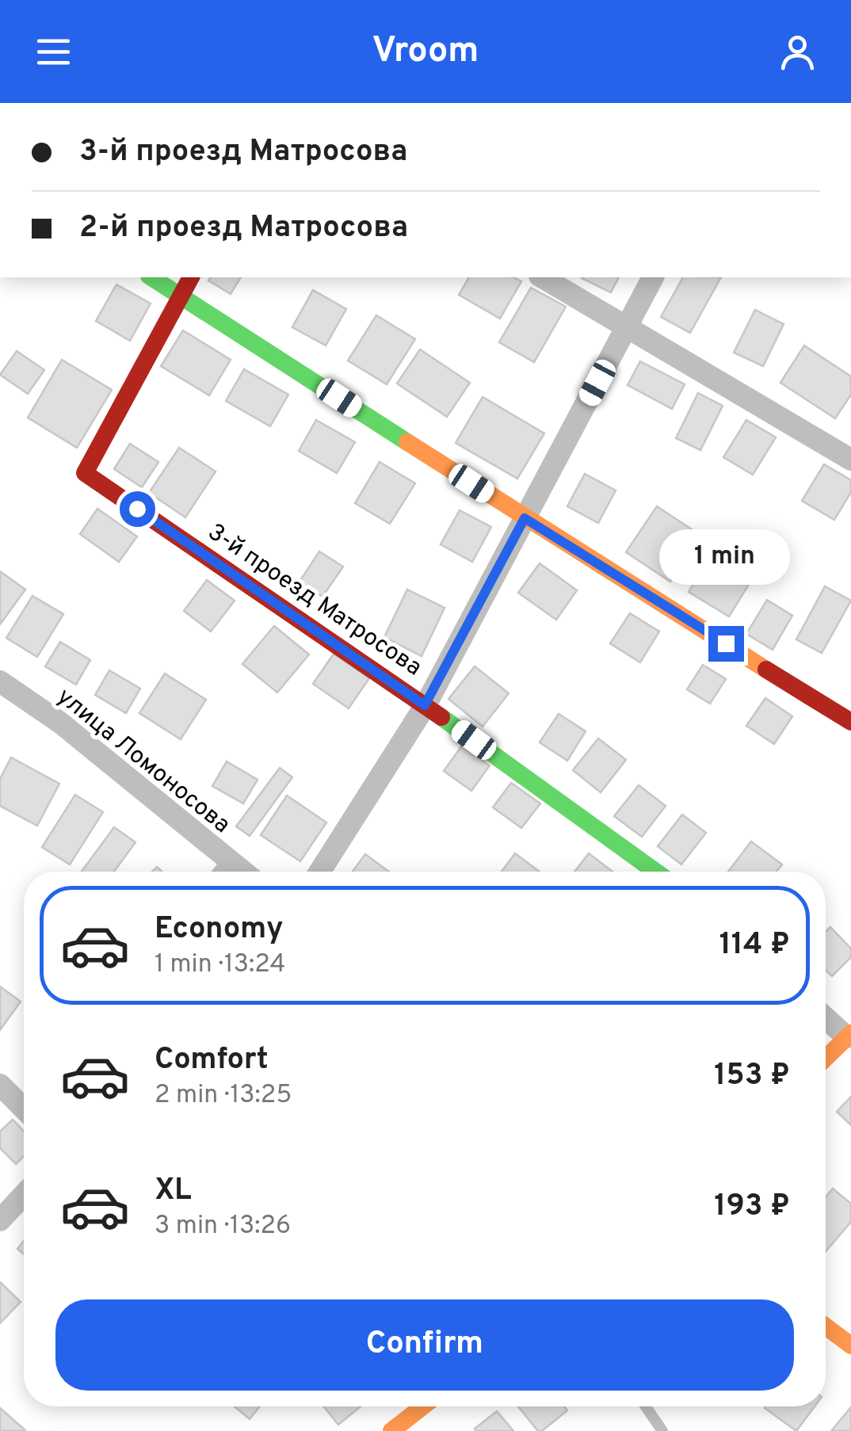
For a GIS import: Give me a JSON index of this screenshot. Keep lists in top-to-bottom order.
{
  "streets": {
    "street": ["3-й проезд Матросова", "улица Ломоносова"]
  },
  "page": {
    "header": "Vroom",
    "banner": ["3-й проезд Матросова", "2-й проезд Матросова"],
    "bubble": "1 min",
    "list": [
      {
        "name": "Economy",
        "note": "1 min · 13:24",
        "value": "114 ₽"
      },
      {
        "name": "Comfort",
        "note": "2 min · 13:25",
        "value": "153 ₽"
      },
      {
        "name": "XL",
        "note": "3 min · 13:26",
        "value": "193 ₽"
      }
    ],
    "buttons": "Confirm"
  }
}
